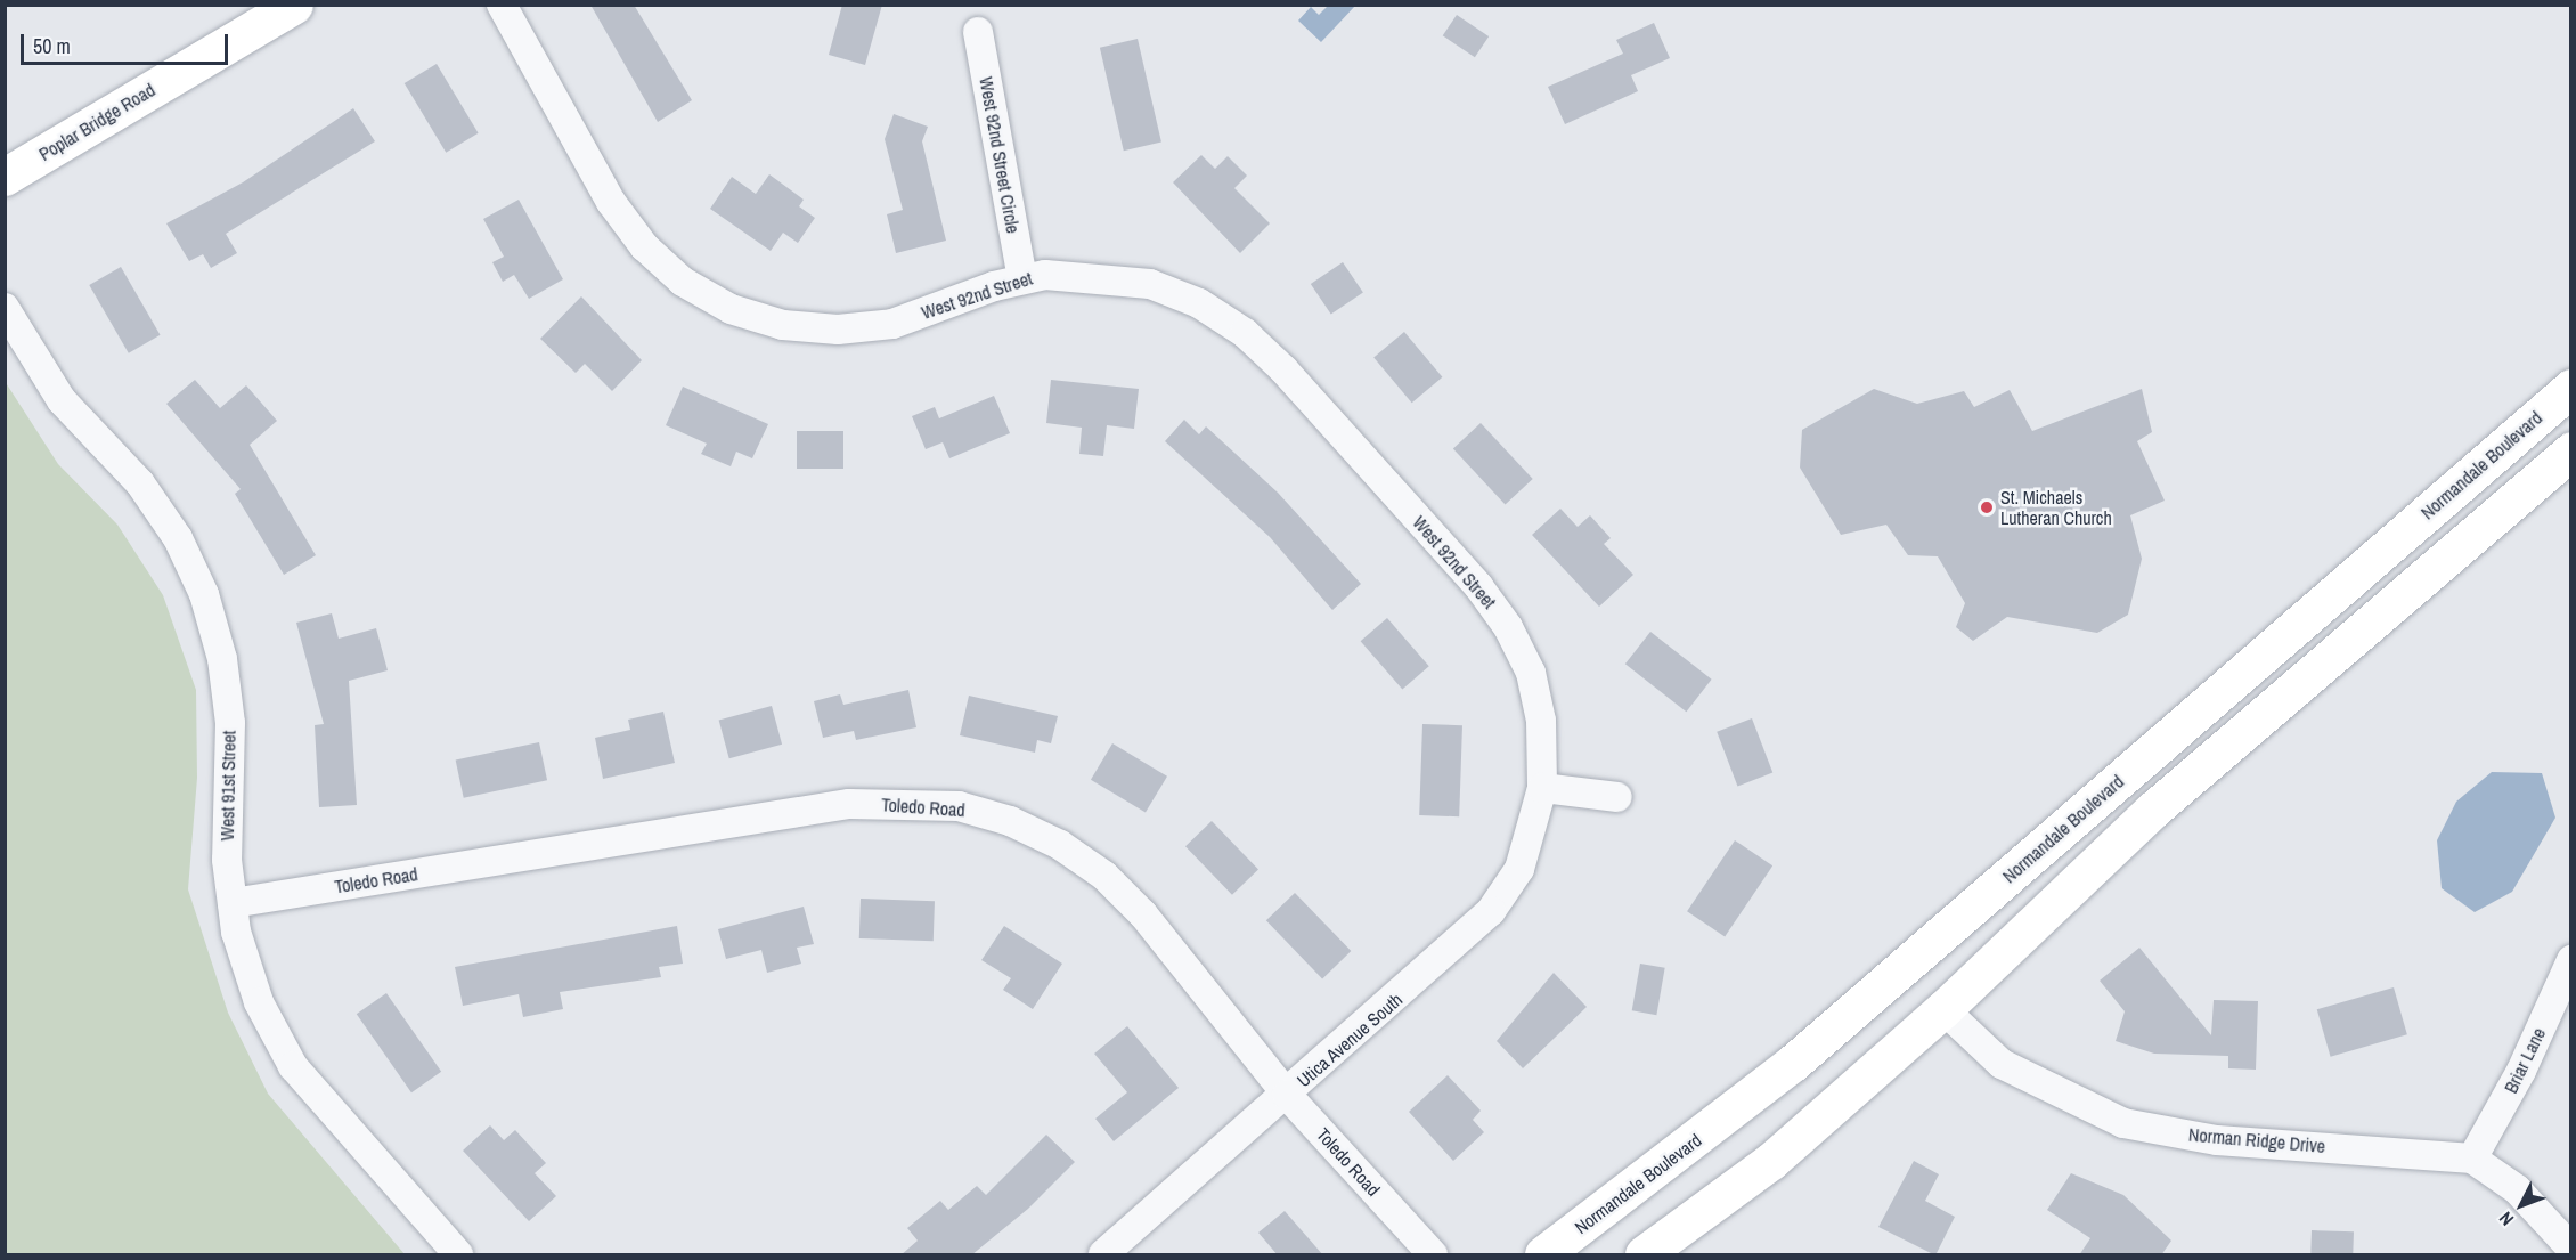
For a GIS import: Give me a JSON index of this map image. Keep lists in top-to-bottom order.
{
  "streets": {
    "main road": ["Poplar Bridge Road", "Normandale Boulevard"],
    "street": [
      "West 92nd Street Circle",
      "West 92nd Street",
      "West 91st Street",
      "Toledo Road",
      "Utica Avenue South",
      "Briar Lane",
      "Norman Ridge Drive"
    ]
  },
  "crossings": [
    ["West 92nd Street Circle", "West 92nd Street"],
    ["West 92nd Street", "Utica Avenue South"],
    ["West 91st Street", "Toledo Road"],
    ["Toledo Road", "Utica Avenue South"],
    ["Briar Lane", "Norman Ridge Drive"]
  ],
  "places": ["St. Michaels Lutheran Church"],
  "scale_bar": "50 m",
  "north": "bottom left"
}
